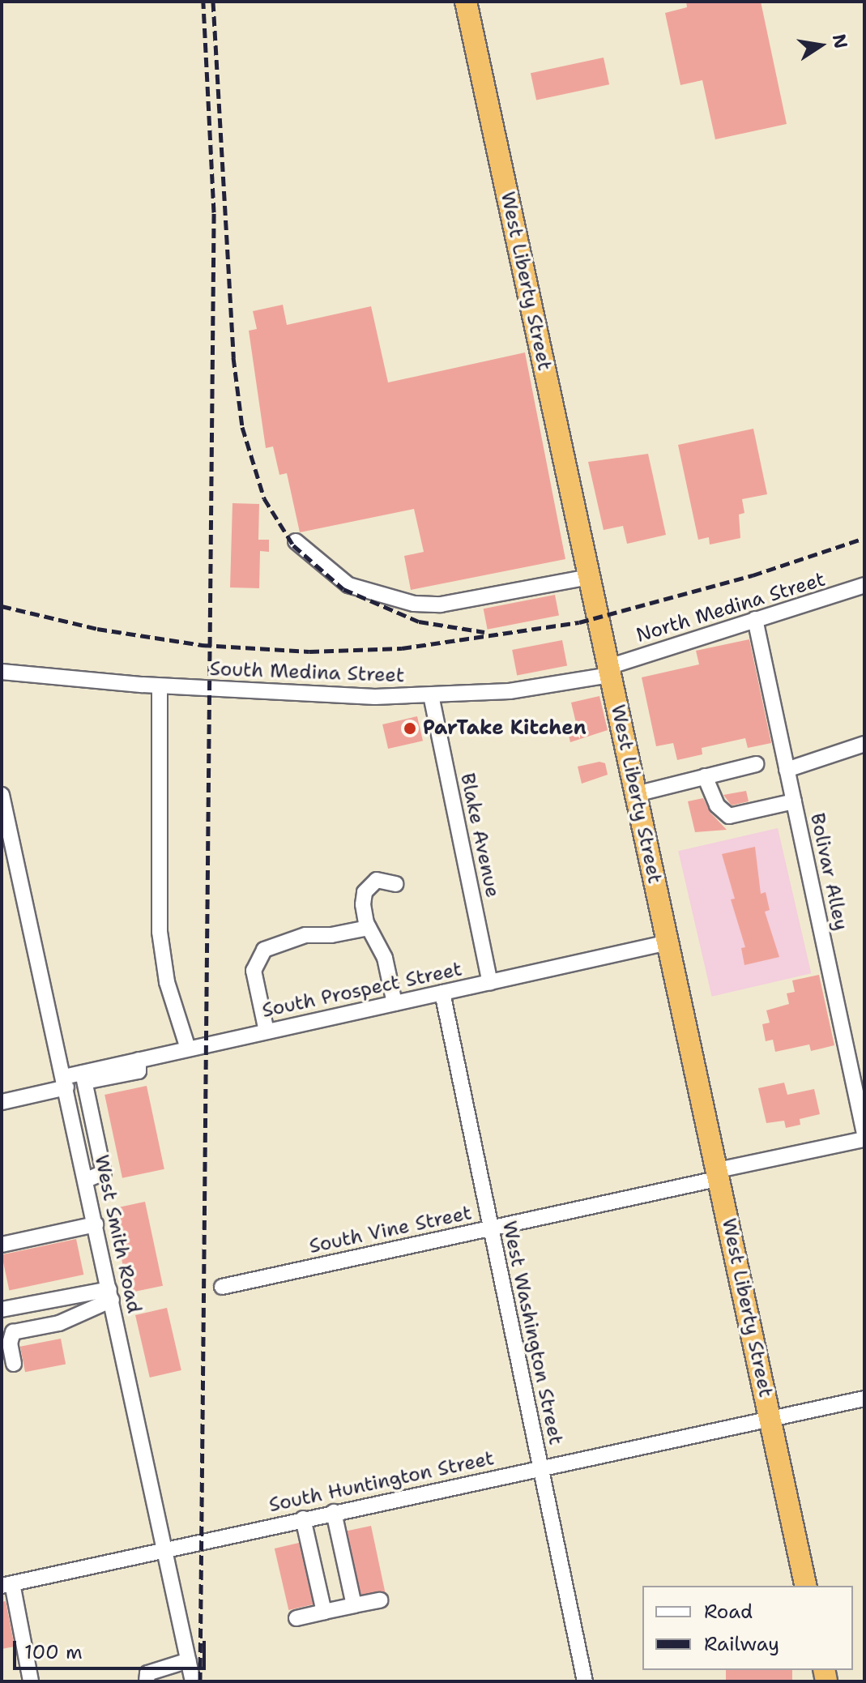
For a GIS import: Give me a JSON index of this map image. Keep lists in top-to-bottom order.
{
  "streets": {
    "highway": ["West Liberty Street"],
    "street": [
      "North Medina Street",
      "South Medina Street",
      "Blake Avenue",
      "Bolivar Alley",
      "South Prospect Street",
      "South Vine Street",
      "West Smith Road",
      "West Washington Street",
      "South Huntington Street"
    ]
  },
  "crossings": [
    ["West Liberty Street", "North Medina Street"],
    ["West Liberty Street", "South Medina Street"],
    ["West Liberty Street", "South Prospect Street"],
    ["West Liberty Street", "South Vine Street"],
    ["West Liberty Street", "South Huntington Street"],
    ["North Medina Street", "South Medina Street"],
    ["North Medina Street", "Bolivar Alley"],
    ["South Medina Street", "Blake Avenue"],
    ["Blake Avenue", "South Prospect Street"],
    ["South Prospect Street", "West Smith Road"],
    ["South Prospect Street", "West Washington Street"],
    ["South Vine Street", "West Washington Street"],
    ["West Smith Road", "South Huntington Street"],
    ["West Washington Street", "South Huntington Street"]
  ],
  "places": ["ParTake Kitchen"],
  "legend": ["Road", "Railway"],
  "scale_bar": "100 m",
  "north": "right"
}
